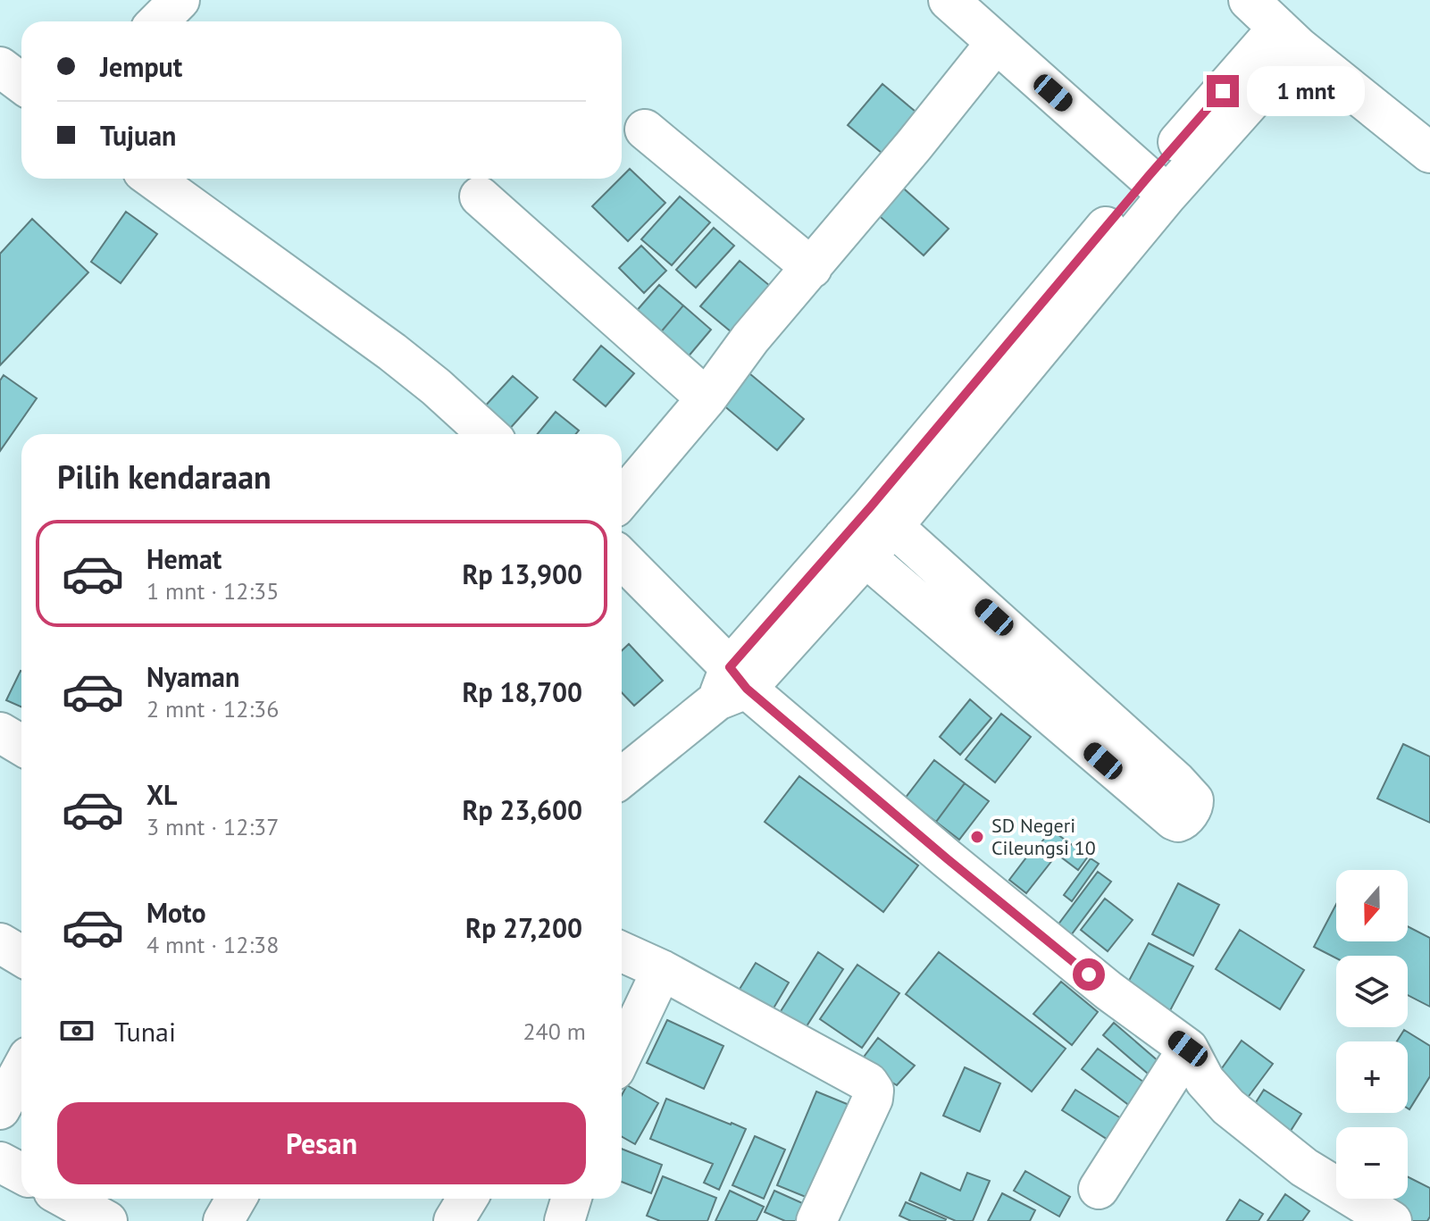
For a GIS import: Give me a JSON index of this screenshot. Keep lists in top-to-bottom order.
{
  "places": ["SD Negeri Cileungsi 10"],
  "north": "bottom",
  "page": {
    "banner": ["Jemput", "Tujuan"],
    "bubble": "1 mnt",
    "heading": "Pilih kendaraan",
    "list": [
      {
        "name": "Hemat",
        "note": "1 mnt · 12:35",
        "value": "Rp 13,900"
      },
      {
        "name": "Nyaman",
        "note": "2 mnt · 12:36",
        "value": "Rp 18,700"
      },
      {
        "name": "XL",
        "note": "3 mnt · 12:37",
        "value": "Rp 23,600"
      },
      {
        "name": "Moto",
        "note": "4 mnt · 12:38",
        "value": "Rp 27,200"
      }
    ],
    "map_buttons": ["+", "−"],
    "pay": ["Tunai", "240 m"],
    "buttons": "Pesan"
  }
}
